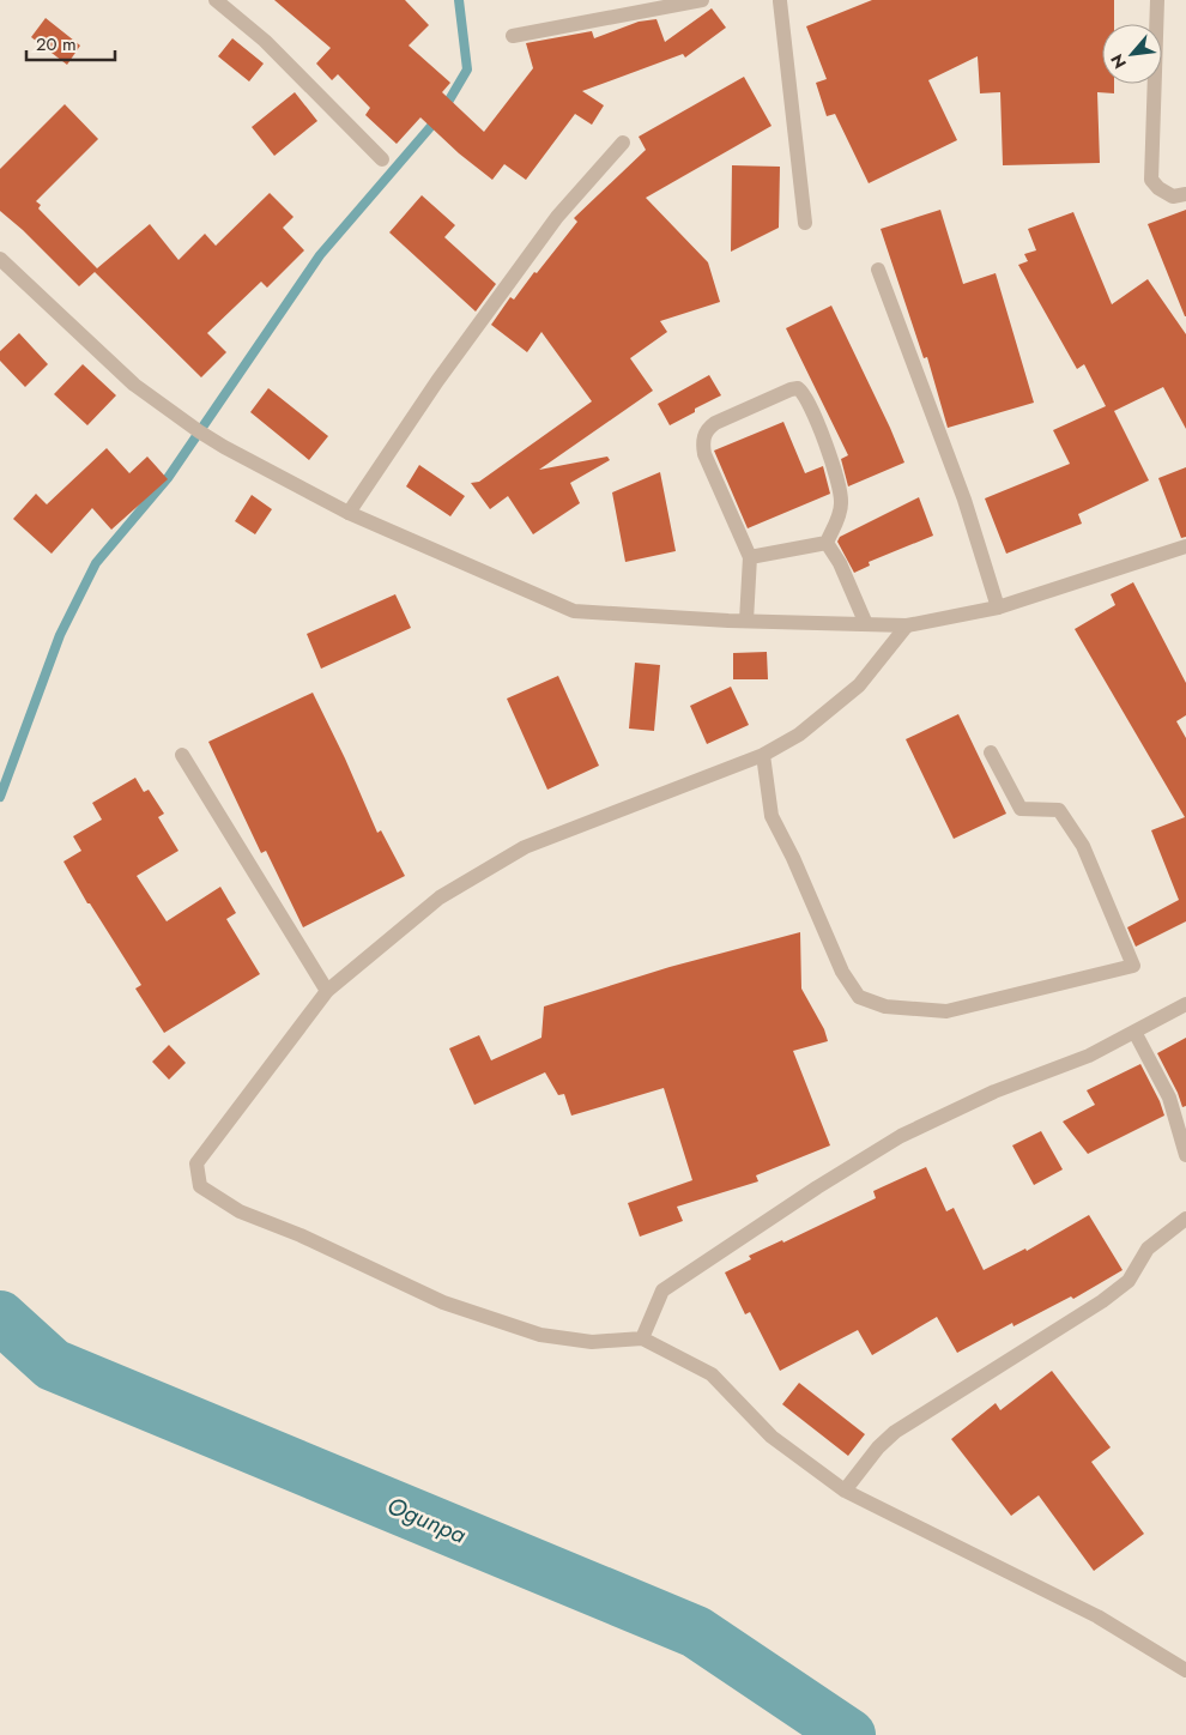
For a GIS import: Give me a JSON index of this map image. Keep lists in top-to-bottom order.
{
  "water": ["Ogunpa"],
  "scale_bar": "20 m",
  "north": "bottom left"
}
